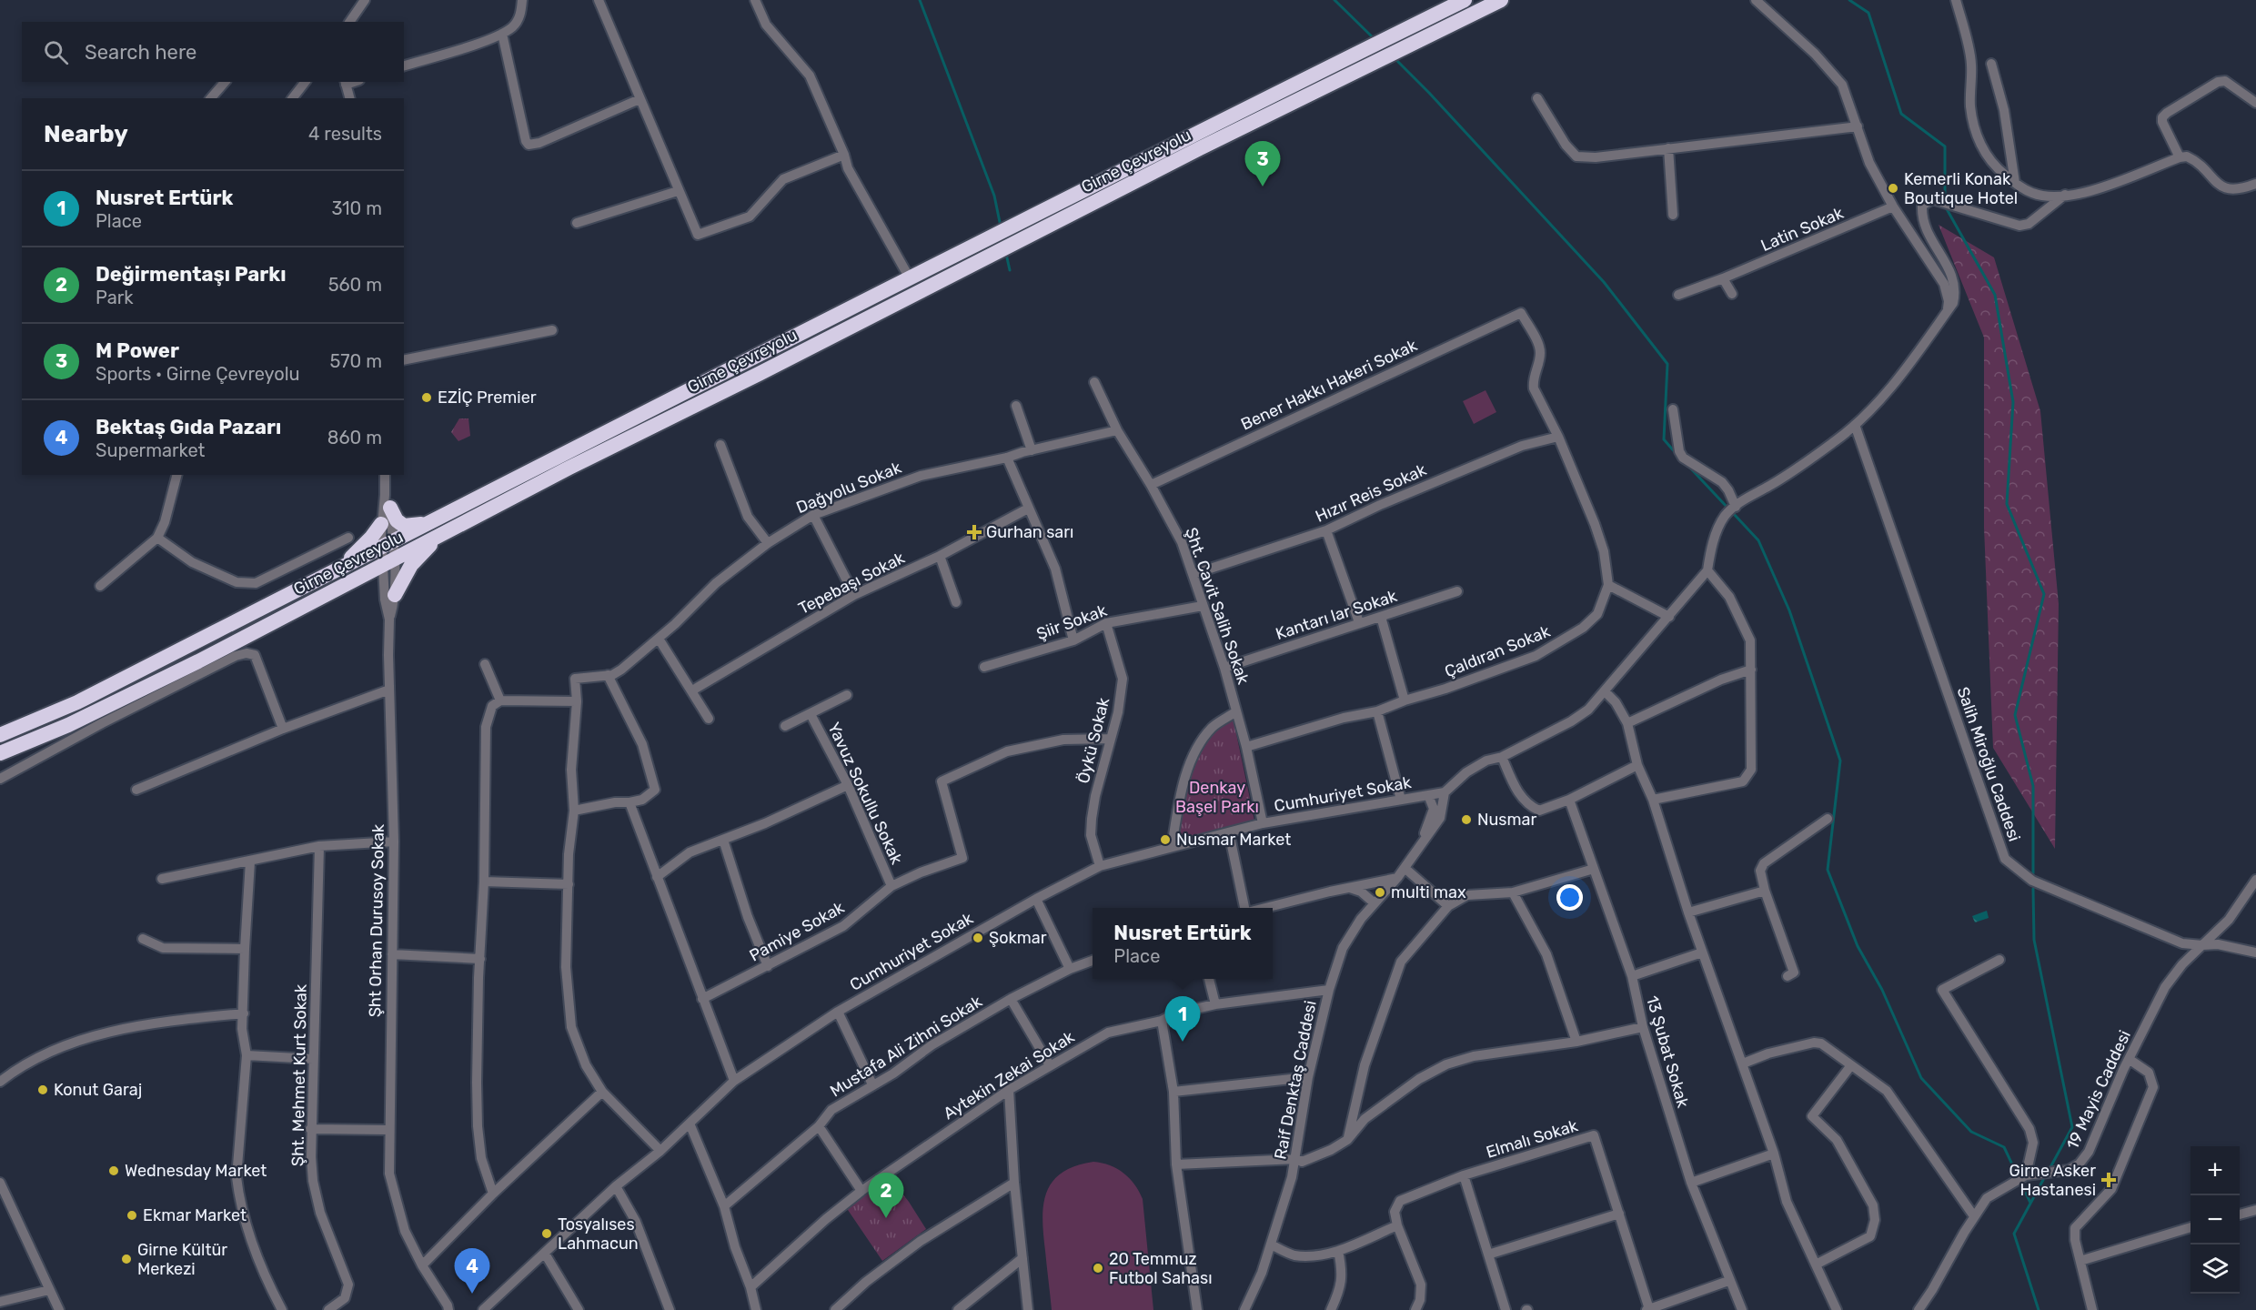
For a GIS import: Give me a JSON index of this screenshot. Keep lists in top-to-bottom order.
{
  "streets": {
    "highway": ["Girne Çevreyolu"],
    "street": [
      "Latin Sokak",
      "Bener Hakkı Hakeri Sokak",
      "Dağyolu Sokak",
      "Hızır Reis Sokak",
      "Tepebaşı Sokak",
      "Şht. Cavit Salih Sokak",
      "Kantarı lar Sokak",
      "Şiir Sokak",
      "Çaldıran Sokak",
      "Öykü Sokak",
      "Salih Miroğlu Caddesi",
      "Yavuz Sokullu Sokak",
      "Cumhuriyet Sokak",
      "Şht Orhan Durusoy Sokak",
      "Pamiye Sokak",
      "Mustafa Ali Zihni Sokak",
      "13 Şubat Sokak",
      "Şht. Mehmet Kurt Sokak",
      "Aytekin Zekai Sokak",
      "Raif Denktaş Caddesi",
      "19 Mayis Caddesi",
      "Elmalı Sokak"
    ]
  },
  "crossings": [
    ["Girne Çevreyolu", "Şht Orhan Durusoy Sokak"],
    ["Bener Hakkı Hakeri Sokak", "Şht. Cavit Salih Sokak"],
    ["Bener Hakkı Hakeri Sokak", "Çaldıran Sokak"],
    ["Dağyolu Sokak", "Şht. Cavit Salih Sokak"],
    ["Hızır Reis Sokak", "Şht. Cavit Salih Sokak"],
    ["Hızır Reis Sokak", "Çaldıran Sokak"],
    ["Şht. Cavit Salih Sokak", "Kantarı lar Sokak"],
    ["Şht. Cavit Salih Sokak", "Şiir Sokak"],
    ["Şht. Cavit Salih Sokak", "Çaldıran Sokak"],
    ["Şht. Cavit Salih Sokak", "Cumhuriyet Sokak"],
    ["Şiir Sokak", "Öykü Sokak"],
    ["Öykü Sokak", "Cumhuriyet Sokak"],
    ["Öykü Sokak", "Pamiye Sokak"],
    ["Salih Miroğlu Caddesi", "19 Mayis Caddesi"],
    ["Yavuz Sokullu Sokak", "Pamiye Sokak"],
    ["Cumhuriyet Sokak", "Raif Denktaş Caddesi"],
    ["Aytekin Zekai Sokak", "Raif Denktaş Caddesi"]
  ],
  "parks": ["Denkay Başel Parkı"],
  "places": {
    "other": [
      "Kemerli Konak Boutique Hotel",
      "EZİÇ Premier",
      "Nusmar",
      "Nusmar Market",
      "multi max",
      "Şokmar",
      "Konut Garaj",
      "Wednesday Market",
      "Ekmar Market",
      "Tosyalıses Lahmacun",
      "Girne Kültür Merkezi",
      "20 Temmuz Futbol Sahası"
    ],
    "health": ["Gurhan sarı", "Girne Asker Hastanesi"]
  },
  "page": {
    "search": "Search here",
    "heading": ["Nearby", "4 results"],
    "pins": [
      "3",
      "1",
      "2",
      "4"
    ],
    "list": [
      {
        "mark": "1",
        "name": "Nusret Ertürk",
        "note": "Place",
        "value": "310 m"
      },
      {
        "mark": "2",
        "name": "Değirmentaşı Parkı",
        "note": "Park",
        "value": "560 m"
      },
      {
        "mark": "3",
        "name": "M Power",
        "note": "Sports · Girne Çevreyolu",
        "value": "570 m"
      },
      {
        "mark": "4",
        "name": "Bektaş Gıda Pazarı",
        "note": "Supermarket",
        "value": "860 m"
      }
    ],
    "popup": ["Nusret Ertürk", "Place"],
    "map_buttons": ["+", "−"]
  }
}
